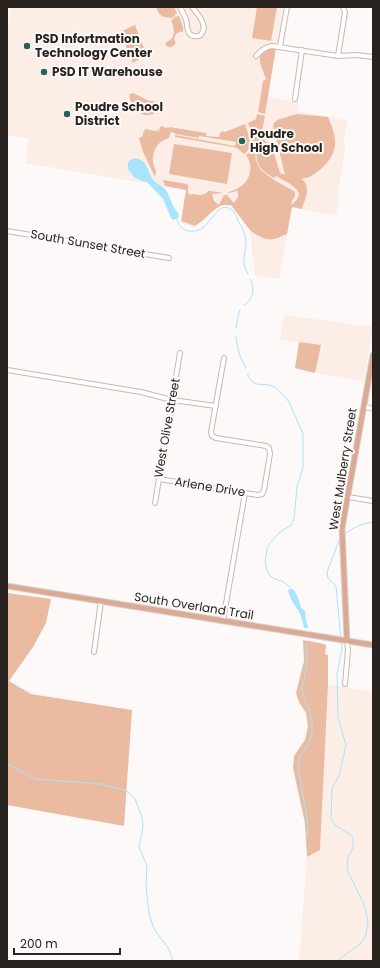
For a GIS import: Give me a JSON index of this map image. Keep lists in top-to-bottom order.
{
  "streets": {
    "main road": ["West Mulberry Street", "South Overland Trail"],
    "street": ["South Sunset Street", "West Olive Street", "Arlene Drive"]
  },
  "crossings": [
    ["West Olive Street", "Arlene Drive"],
    ["West Mulberry Street", "South Overland Trail"]
  ],
  "places": [
    "PSD Infortmation Technology Center",
    "PSD IT Warehouse",
    "Poudre School District",
    "Poudre High School"
  ],
  "scale_bar": "200 m"
}
